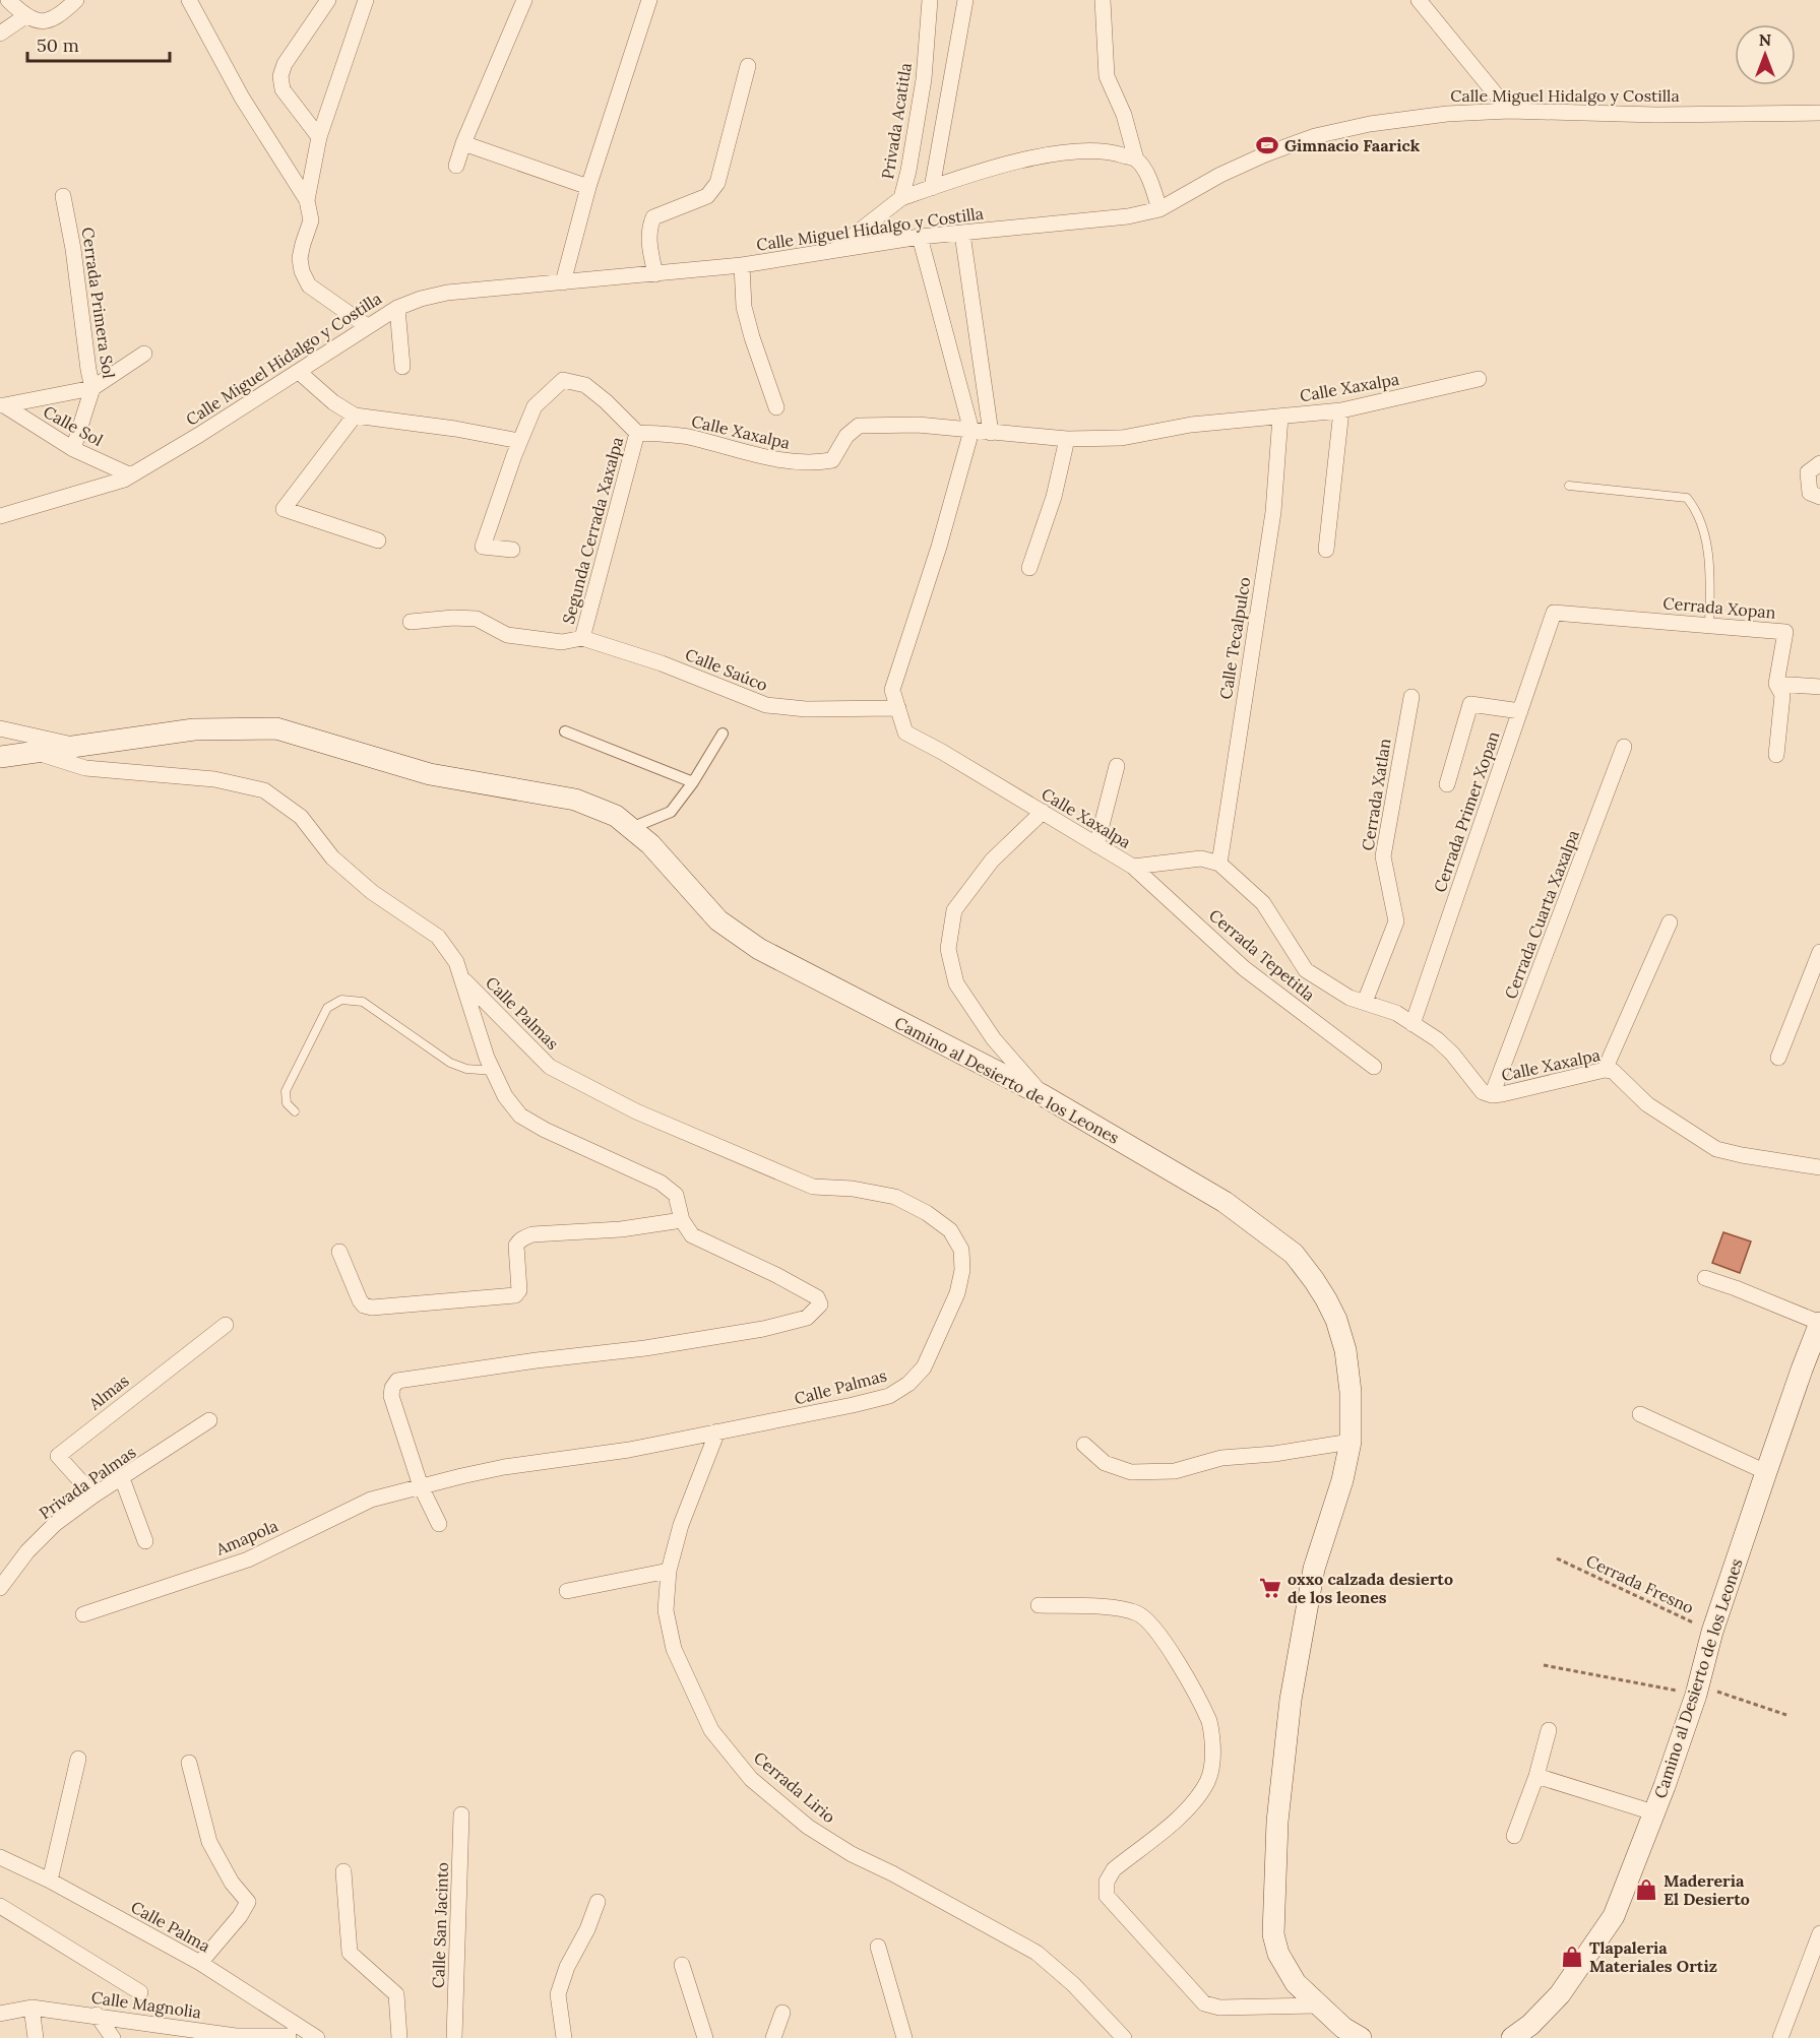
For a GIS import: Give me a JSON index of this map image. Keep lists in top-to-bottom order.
{
  "streets": {
    "main road": ["Camino al Desierto de los Leones"],
    "street": [
      "Calle Miguel Hidalgo y Costilla",
      "Privada Acatitla",
      "Cerrada Primera Sol",
      "Calle Xaxalpa",
      "Calle Sol",
      "Segunda Cerrada Xaxalpa",
      "Cerrada Xopan",
      "Calle Tecalpulco",
      "Calle Saúco",
      "Cerrada Xatlan",
      "Cerrada Primer Xopan",
      "Cerrada Cuarta Xaxalpa",
      "Cerrada Tepetitla",
      "Calle Palmas",
      "Almas",
      "Privada Palmas",
      "Amapola",
      "Cerrada Lirio",
      "Calle San Jacinto",
      "Calle Palma",
      "Calle Magnolia"
    ],
    "path": ["Cerrada Fresno"]
  },
  "crossings": [
    ["Calle Miguel Hidalgo y Costilla", "Privada Acatitla"],
    ["Calle Miguel Hidalgo y Costilla", "Calle Sol"],
    ["Cerrada Primera Sol", "Calle Sol"],
    ["Calle Xaxalpa", "Segunda Cerrada Xaxalpa"],
    ["Calle Xaxalpa", "Calle Tecalpulco"],
    ["Calle Xaxalpa", "Calle Saúco"],
    ["Calle Xaxalpa", "Cerrada Xatlan"],
    ["Calle Xaxalpa", "Cerrada Primer Xopan"],
    ["Calle Xaxalpa", "Cerrada Cuarta Xaxalpa"],
    ["Calle Xaxalpa", "Cerrada Tepetitla"],
    ["Segunda Cerrada Xaxalpa", "Calle Saúco"],
    ["Cerrada Xopan", "Cerrada Primer Xopan"],
    ["Calle Palmas", "Camino al Desierto de los Leones"],
    ["Calle Palmas", "Amapola"],
    ["Calle Palmas", "Cerrada Lirio"],
    ["Camino al Desierto de los Leones", "Cerrada Fresno"],
    ["Almas", "Privada Palmas"],
    ["Calle Palma", "Calle Magnolia"]
  ],
  "places": {
    "sports": ["Gimnacio Faarick"],
    "supermarket": ["oxxo calzada desierto de los leones"],
    "shop": ["Madereria El Desierto", "Tlapaleria Materiales Ortiz"]
  },
  "scale_bar": "50 m",
  "north": "top"
}
